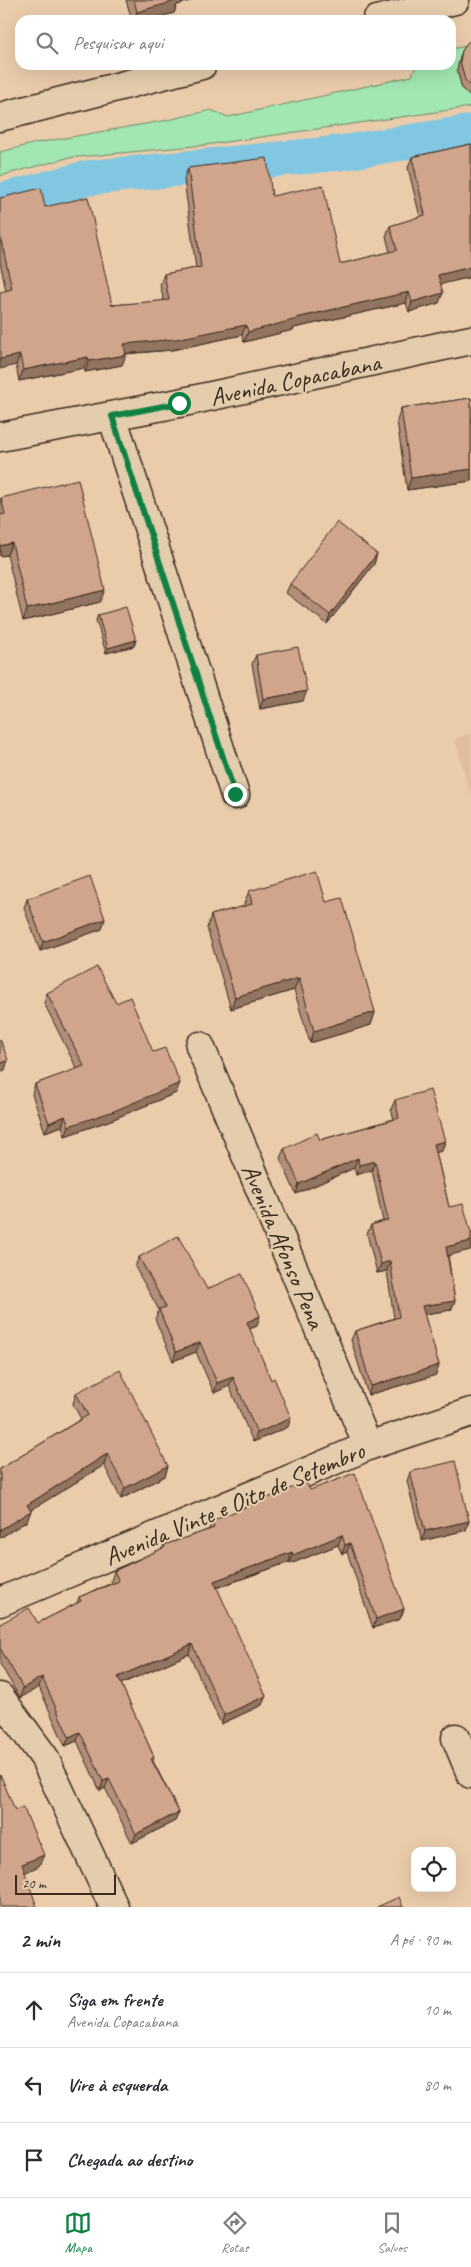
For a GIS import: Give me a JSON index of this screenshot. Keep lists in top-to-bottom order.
{
  "streets": {
    "street": ["Avenida Copacabana", "Avenida Afonso Pena", "Avenida Vinte e Oito de Setembro"]
  },
  "crossings": [
    ["Avenida Afonso Pena", "Avenida Vinte e Oito de Setembro"]
  ],
  "scale_bar": "20 m",
  "page": {
    "search": "Pesquisar aqui",
    "scale": "20 m",
    "heading": ["2 min", "A pé · 90 m"],
    "list": [
      ["Siga em frente", "Avenida Copacabana", "10 m"],
      ["Vire à esquerda", "80 m"],
      "Chegada ao destino"
    ],
    "nav": ["Mapa", "Rotas", "Salvos"]
  }
}
